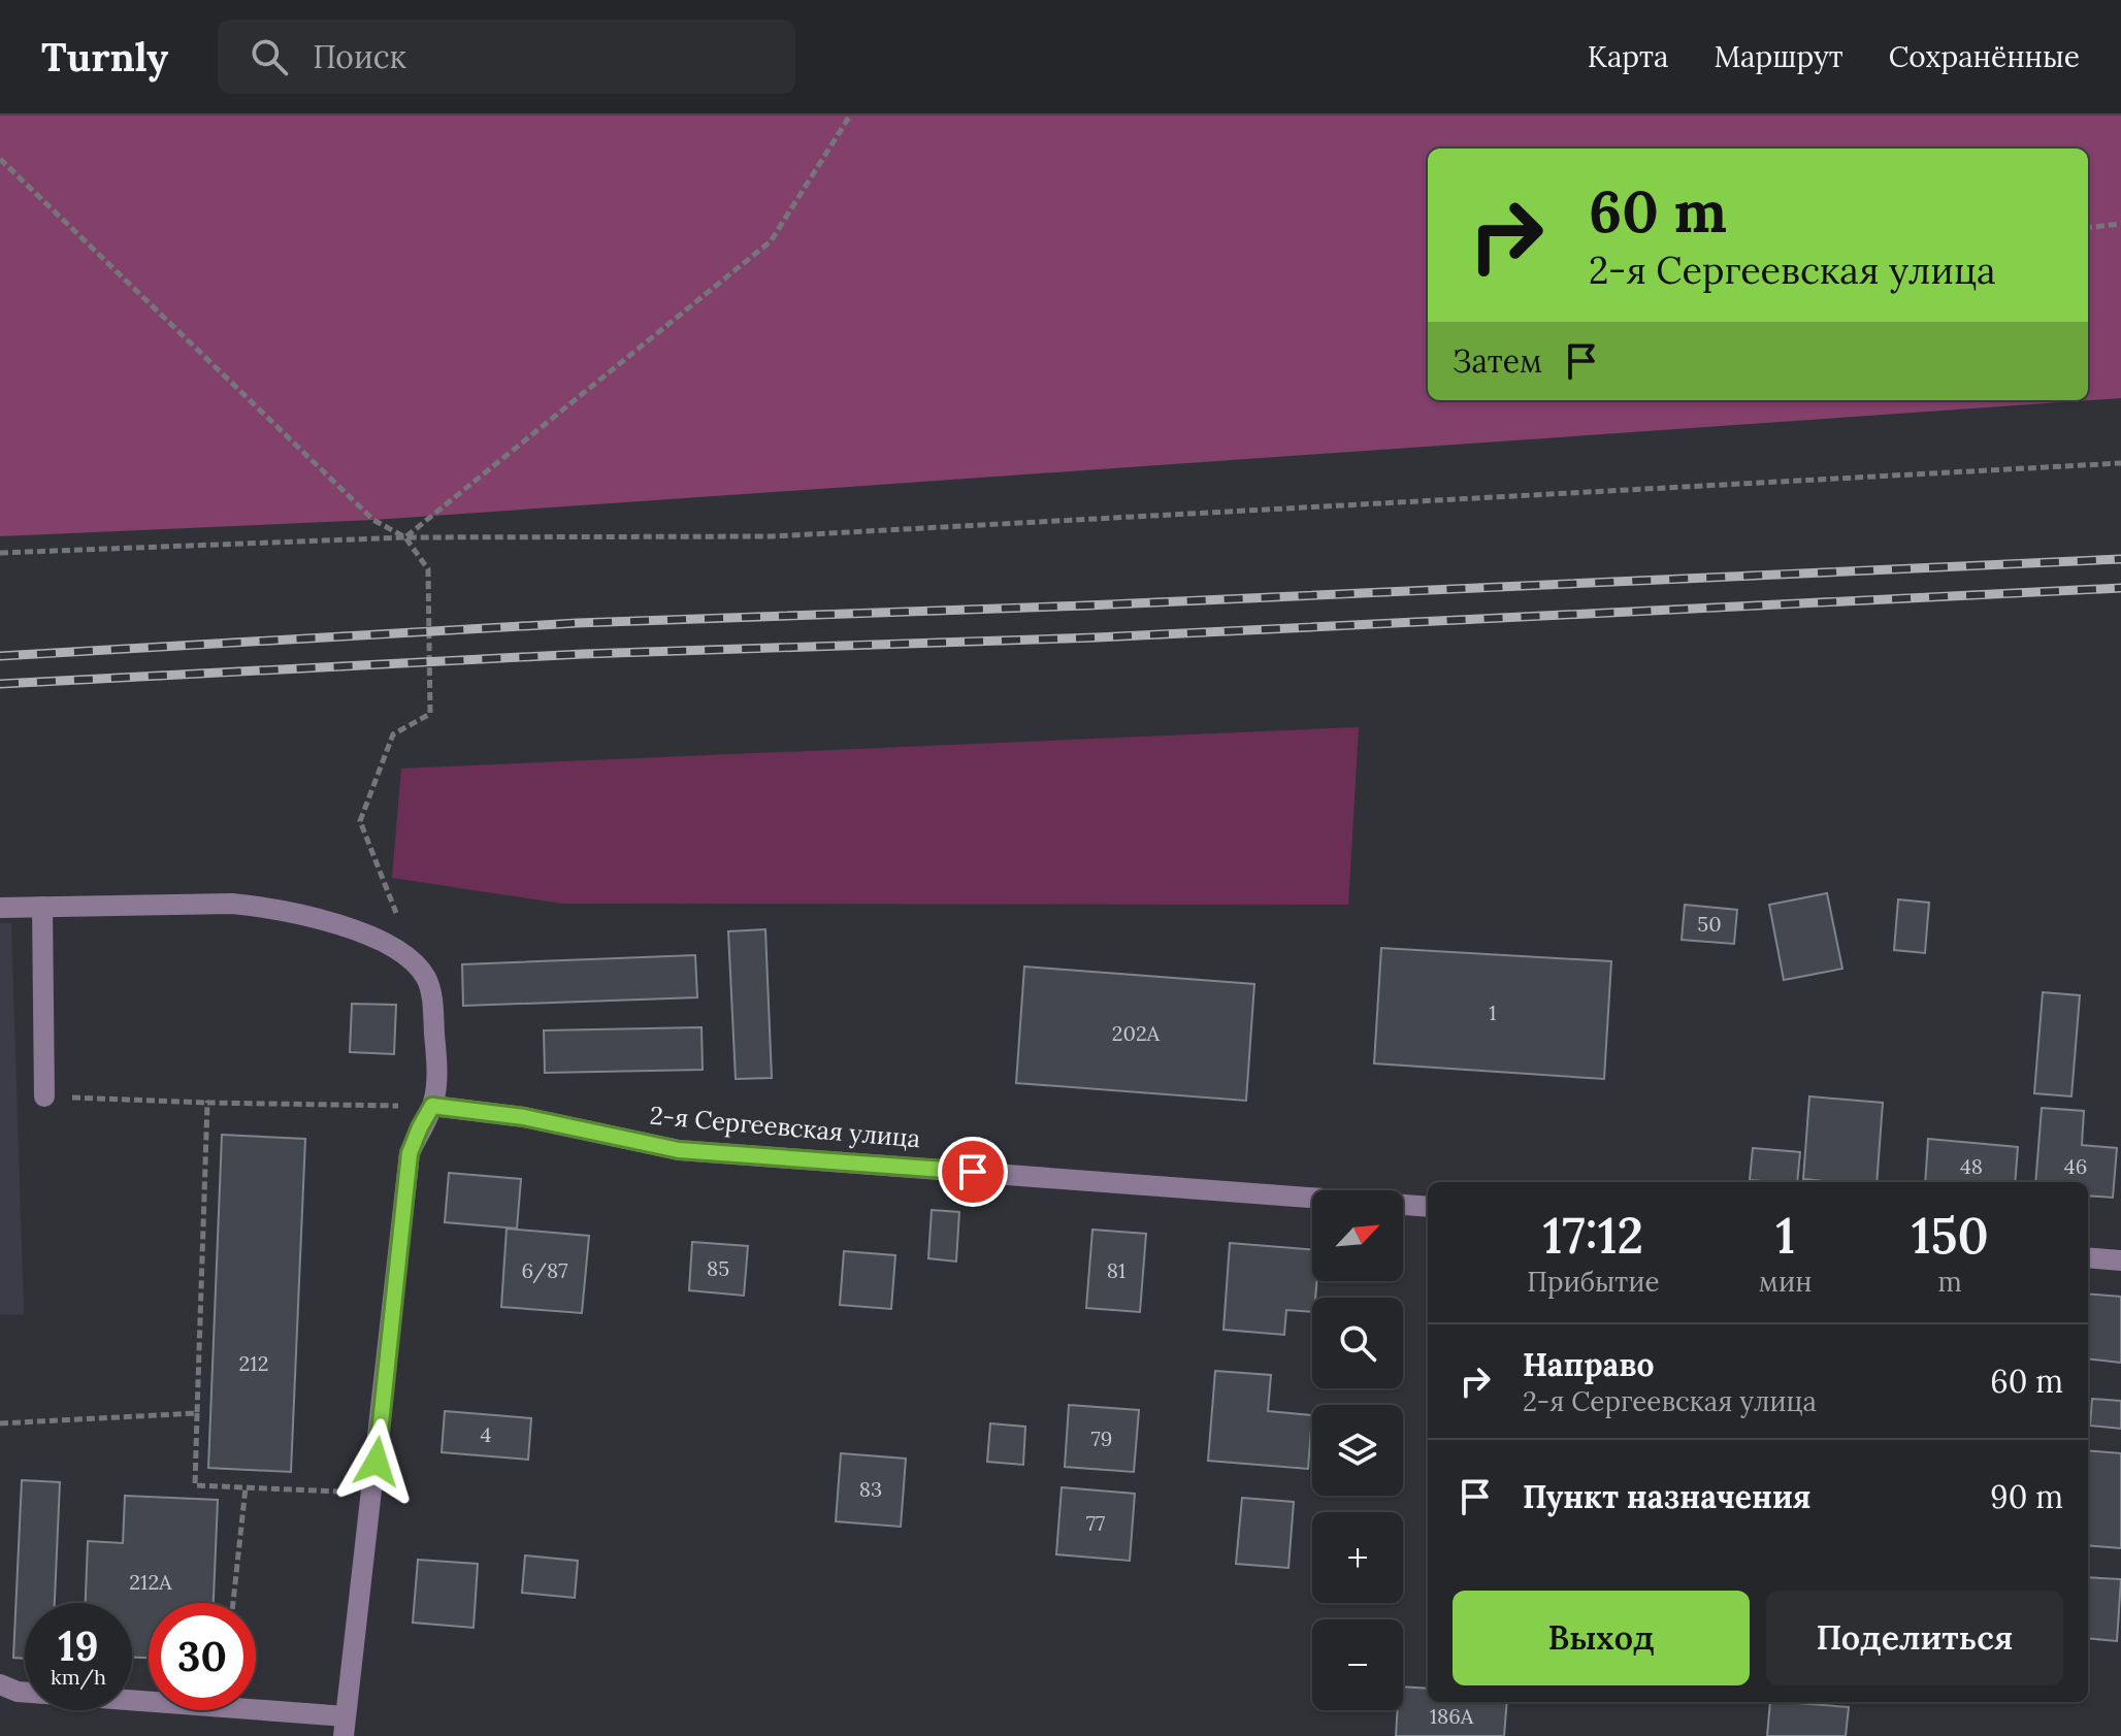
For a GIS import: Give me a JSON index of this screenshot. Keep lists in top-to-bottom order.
{
  "streets": {
    "street": ["2-я Сергеевская улица"]
  },
  "house_numbers": [
    "50",
    "1",
    "202А",
    "48",
    "46",
    "85",
    "6/87",
    "81",
    "212",
    "4",
    "79",
    "83",
    "77",
    "212А",
    "186А"
  ],
  "north": "top right",
  "page": {
    "header": "Turnly",
    "search": "Поиск",
    "nav": ["Карта", "Маршрут", "Сохранённые"],
    "turn": ["60 m", "2-я Сергеевская улица"],
    "then": "Затем",
    "eta": [
      "17:12",
      "Прибытие",
      "1",
      "мин",
      "150",
      "m"
    ],
    "map_buttons": ["+", "−"],
    "list": [
      {
        "name": "Направо",
        "note": "2-я Сергеевская улица",
        "value": "60 m"
      },
      {
        "name": "Пункт назначения",
        "value": "90 m"
      }
    ],
    "buttons": ["Выход", "Поделиться"],
    "speed": "19 km/h",
    "limit": "30"
  }
}
